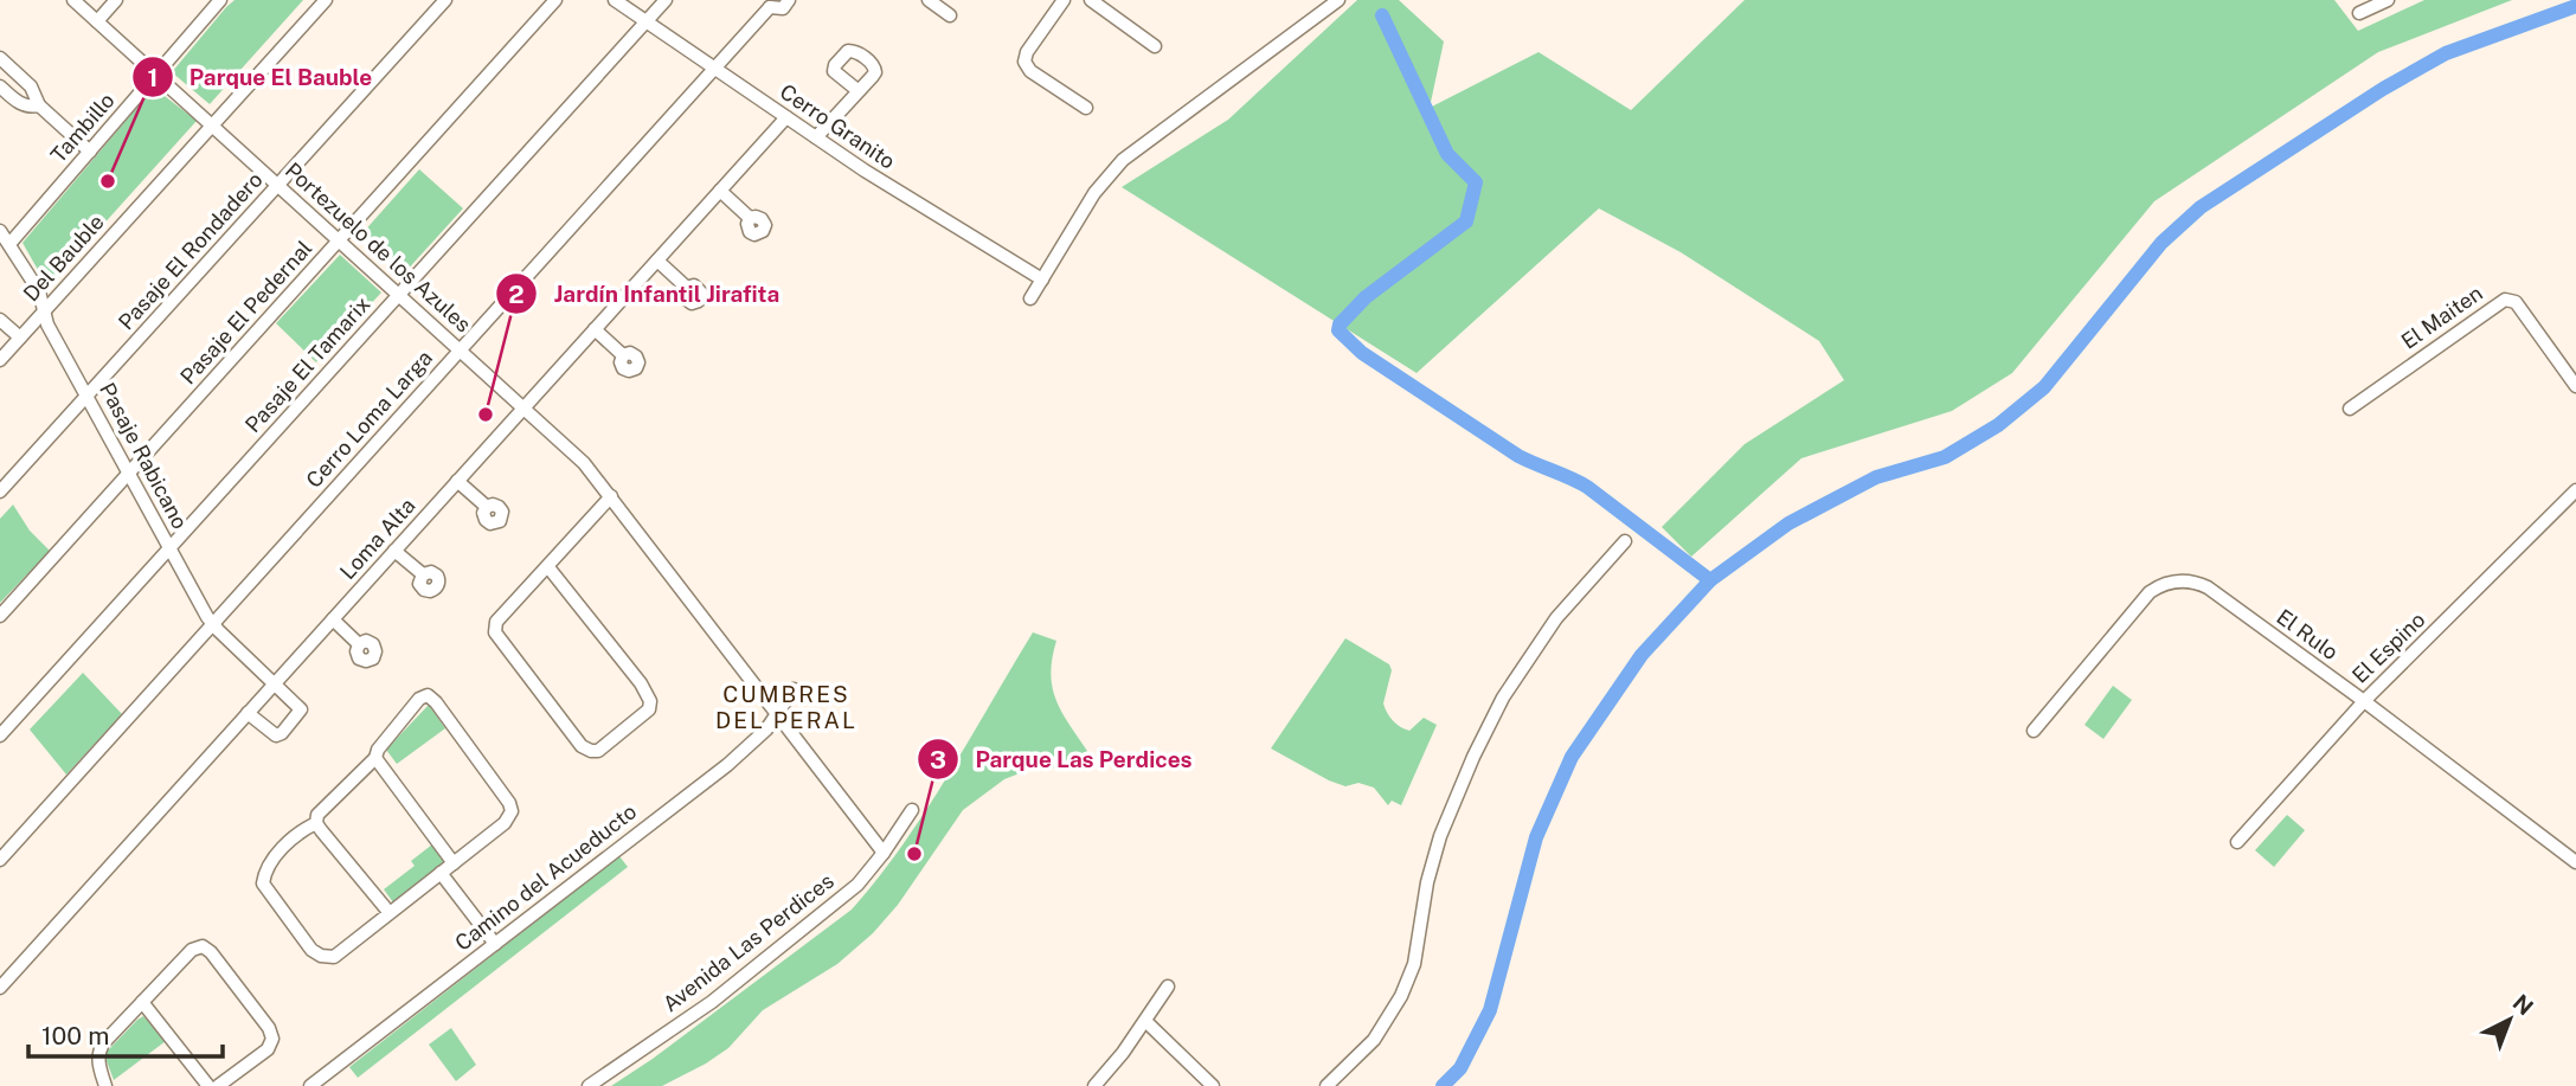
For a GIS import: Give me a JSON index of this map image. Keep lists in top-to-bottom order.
{
  "streets": {
    "street": [
      "Cerro Granito",
      "Tambillo",
      "Portezuelo de los Azules",
      "Pasaje El Rondadero",
      "Del Bauble",
      "Pasaje El Pedernal",
      "El Maiten",
      "Pasaje El Tamarix",
      "Cerro Loma Larga",
      "Pasaje Rabicano",
      "Loma Alta",
      "El Rulo",
      "El Espino",
      "Camino del Acueducto",
      "Avenida Las Perdices"
    ]
  },
  "crossings": [
    ["Cerro Granito", "Pasaje El Tamarix"],
    ["Cerro Granito", "Cerro Loma Larga"],
    ["Cerro Granito", "Loma Alta"],
    ["Tambillo", "Portezuelo de los Azules"],
    ["Tambillo", "Pasaje Rabicano"],
    ["Portezuelo de los Azules", "Pasaje El Rondadero"],
    ["Portezuelo de los Azules", "Del Bauble"],
    ["Portezuelo de los Azules", "Pasaje El Pedernal"],
    ["Portezuelo de los Azules", "Pasaje El Tamarix"],
    ["Portezuelo de los Azules", "Cerro Loma Larga"],
    ["Portezuelo de los Azules", "Loma Alta"],
    ["Portezuelo de los Azules", "Camino del Acueducto"],
    ["Portezuelo de los Azules", "Avenida Las Perdices"],
    ["Pasaje El Rondadero", "Pasaje Rabicano"],
    ["Del Bauble", "Pasaje Rabicano"],
    ["Pasaje El Pedernal", "Pasaje Rabicano"],
    ["Pasaje El Tamarix", "Pasaje Rabicano"],
    ["Cerro Loma Larga", "Pasaje Rabicano"],
    ["Pasaje Rabicano", "Loma Alta"],
    ["El Rulo", "El Espino"]
  ],
  "districts": ["CUMBRES DEL PERAL"],
  "places": ["Parque El Bauble", "Jardín Infantil Jirafita", "Parque Las Perdices"],
  "scale_bar": "100 m",
  "north": "top right"
}
